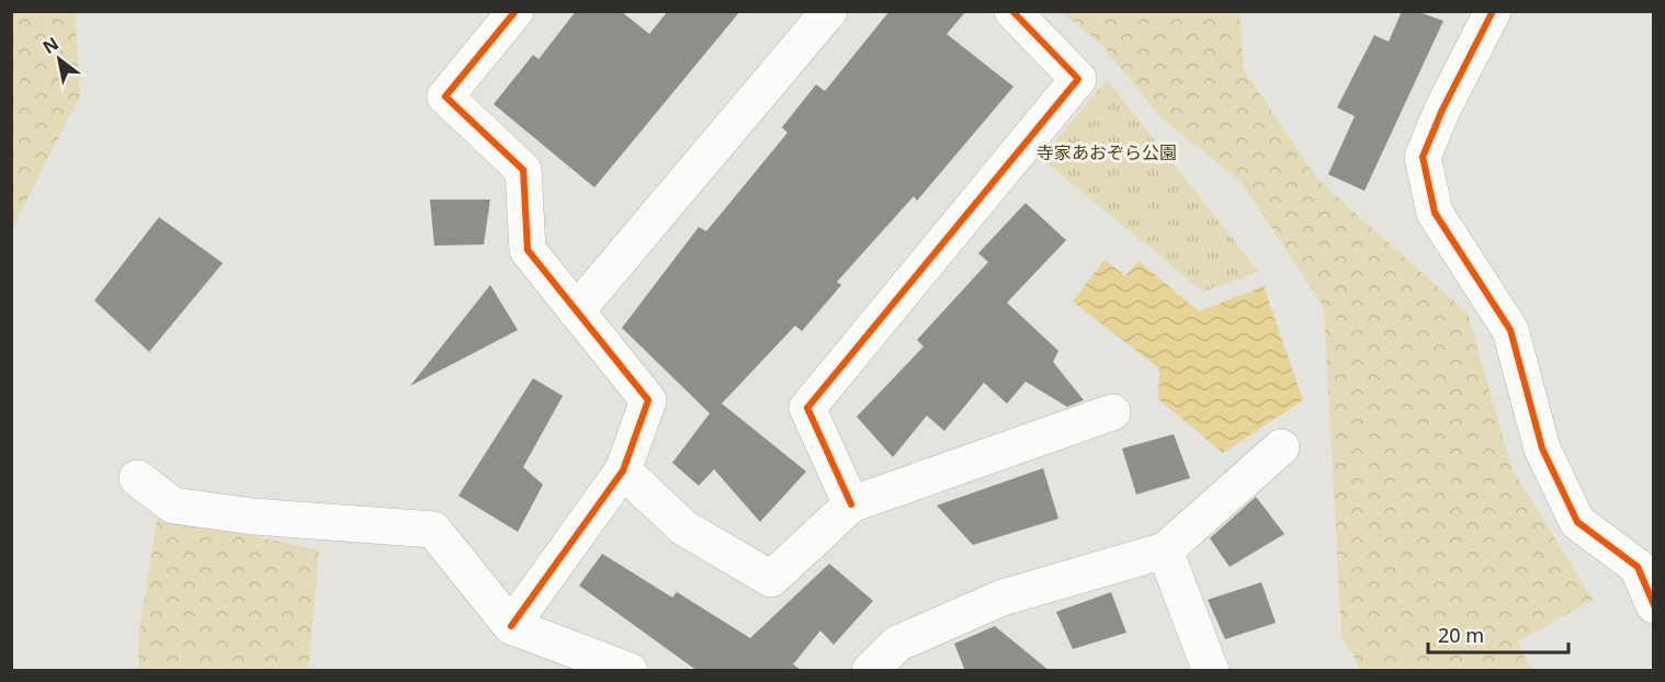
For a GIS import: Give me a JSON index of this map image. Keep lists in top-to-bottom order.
{
  "parks": ["寺家あおぞら公園"],
  "scale_bar": "20 m",
  "north": "top left"
}
